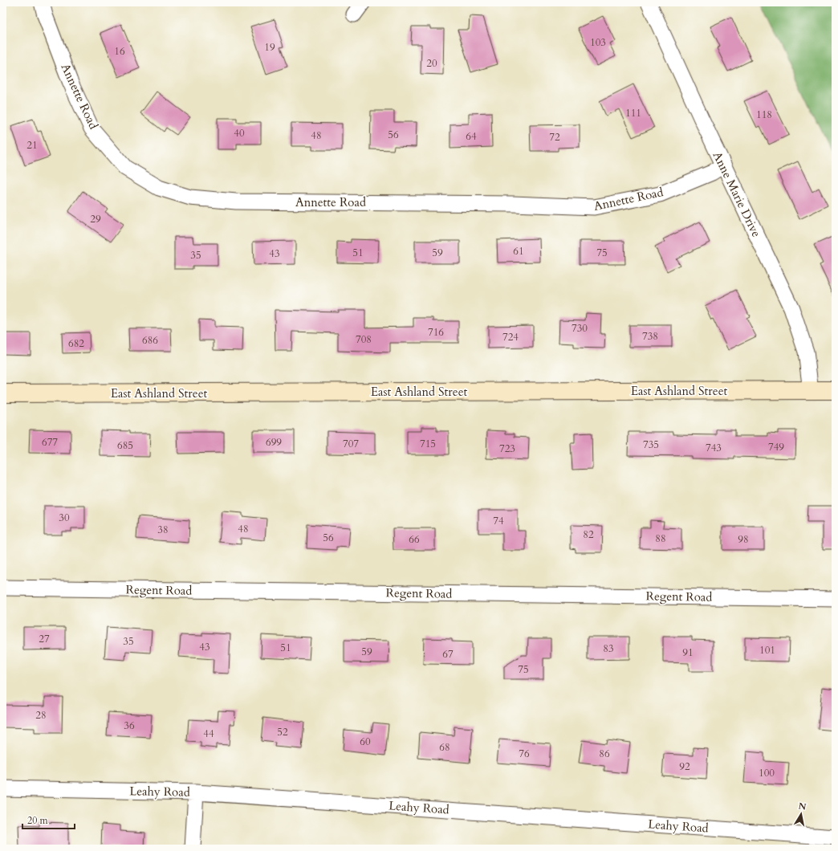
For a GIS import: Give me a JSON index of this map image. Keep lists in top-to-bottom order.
{
  "streets": {
    "main road": ["East Ashland Street"],
    "street": [
      "Annette Road",
      "Anne Marie Drive",
      "Regent Road",
      "Leahy Road"
    ]
  },
  "crossings": [
    ["Annette Road", "Anne Marie Drive"],
    ["Anne Marie Drive", "East Ashland Street"]
  ],
  "house_numbers": [
    "103",
    "19",
    "16",
    "20",
    "111",
    "118",
    "40",
    "56",
    "48",
    "64",
    "72",
    "21",
    "29",
    "61",
    "51",
    "59",
    "75",
    "43",
    "35",
    "730",
    "716",
    "738",
    "724",
    "708",
    "686",
    "682",
    "677",
    "699",
    "707",
    "715",
    "735",
    "685",
    "749",
    "743",
    "723",
    "30",
    "74",
    "48",
    "38",
    "82",
    "56",
    "88",
    "66",
    "98",
    "27",
    "35",
    "43",
    "51",
    "83",
    "101",
    "59",
    "91",
    "67",
    "75",
    "28",
    "36",
    "52",
    "44",
    "60",
    "68",
    "76",
    "86",
    "92",
    "100"
  ],
  "scale_bar": "20 m",
  "north": "top"
}
